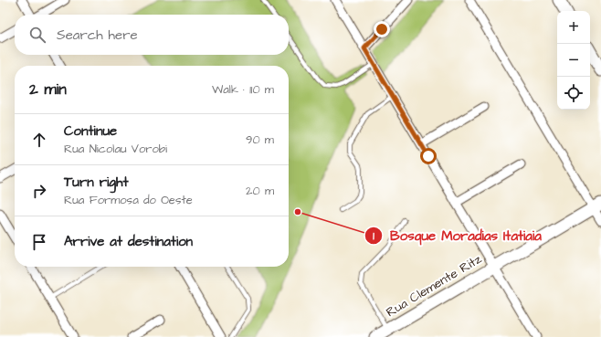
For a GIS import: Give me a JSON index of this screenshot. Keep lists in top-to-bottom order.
{
  "streets": {
    "street": ["Rua Clemente Ritz"]
  },
  "places": ["Bosque Moradias Itatiaia"],
  "page": {
    "map_buttons": ["+", "−"],
    "search": "Search here",
    "heading": ["2 min", "Walk · 110 m"],
    "list": [
      ["Continue", "Rua Nicolau Vorobi", "90 m"],
      ["Turn right", "Rua Formosa do Oeste", "20 m"],
      "Arrive at destination"
    ]
  }
}
